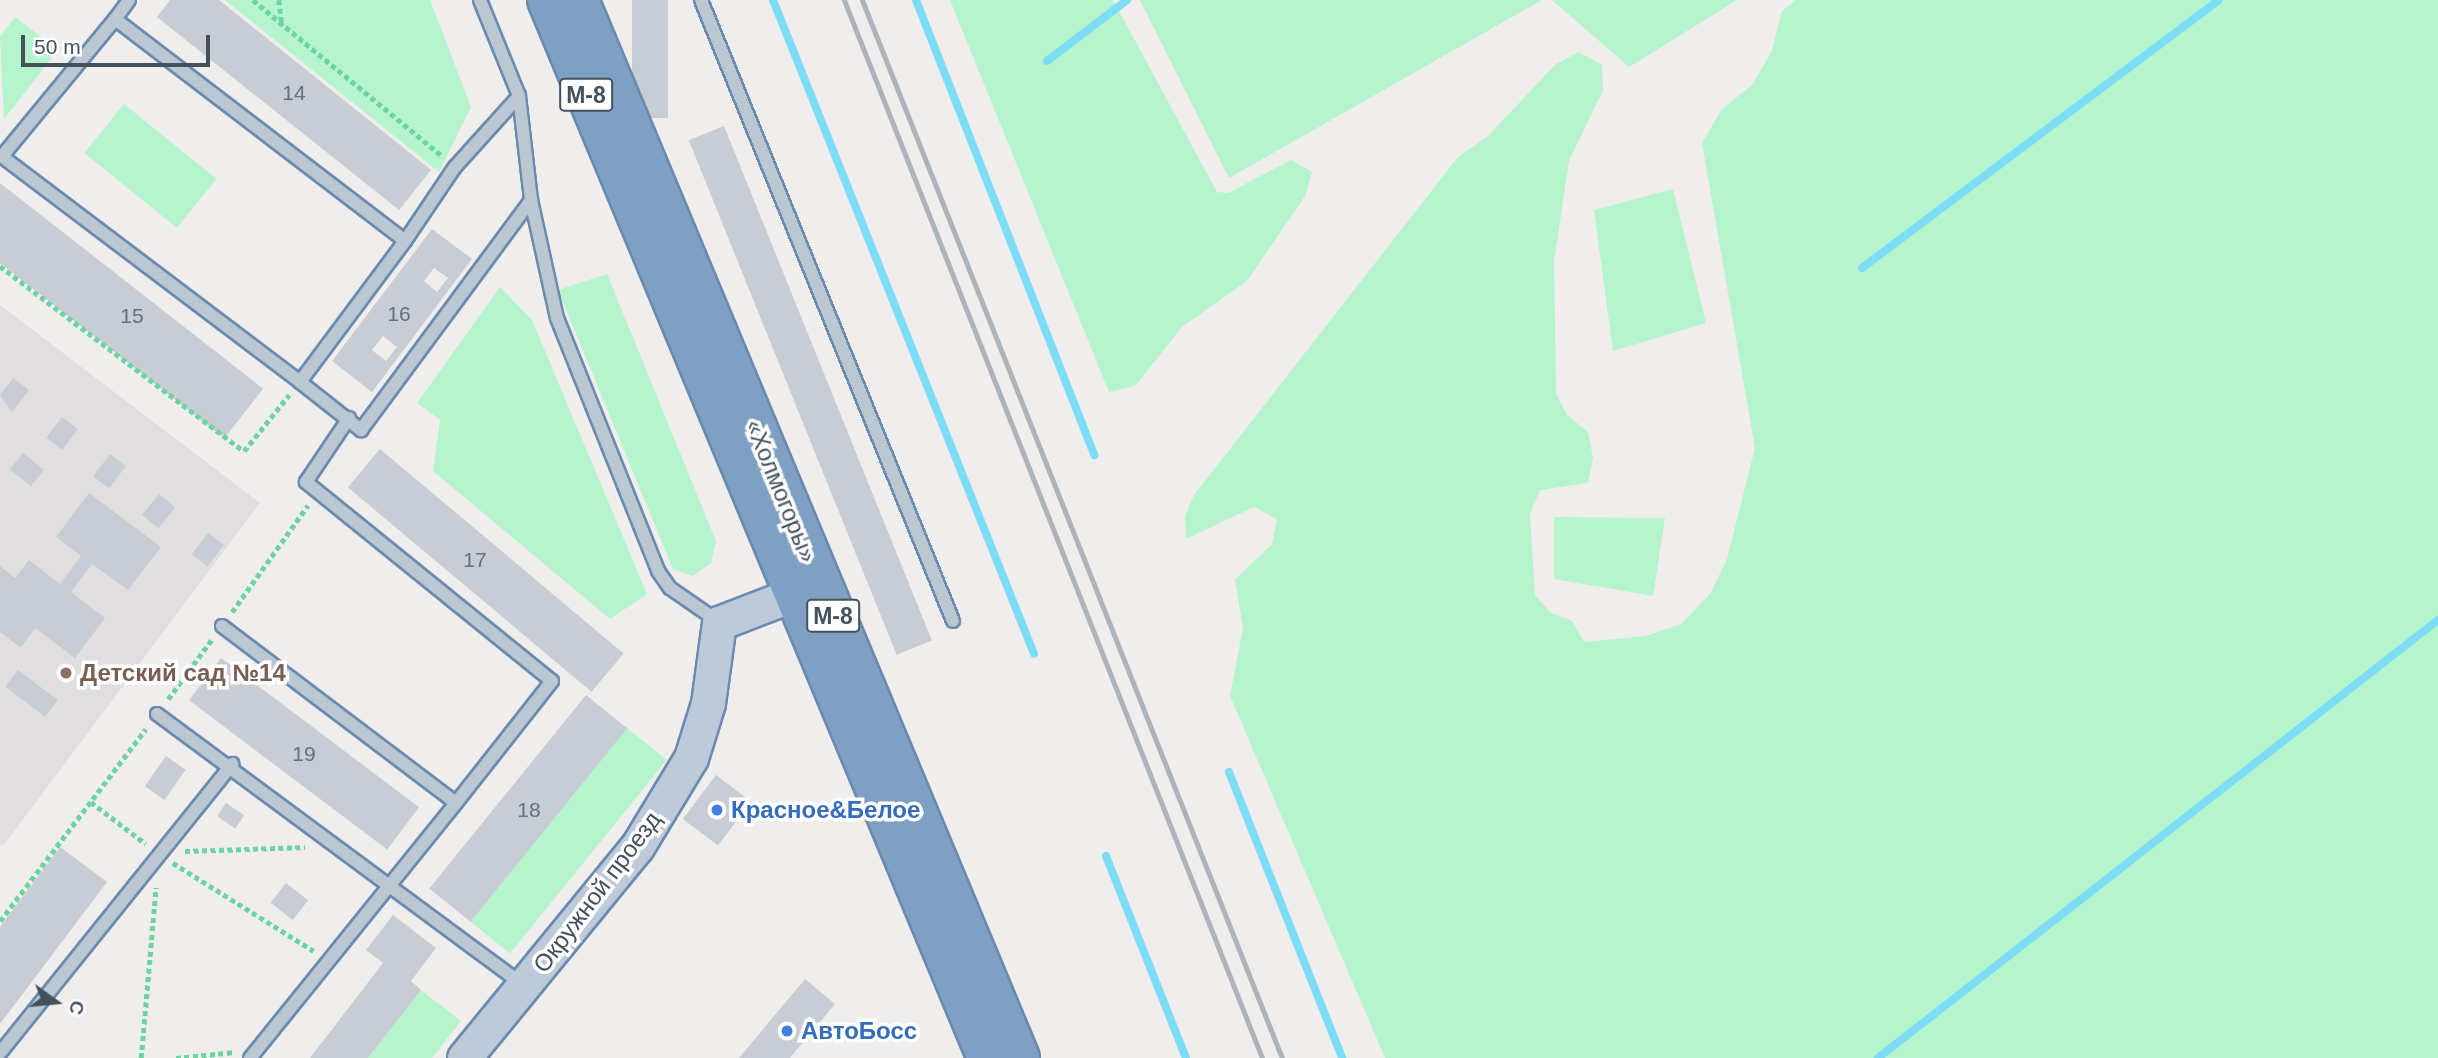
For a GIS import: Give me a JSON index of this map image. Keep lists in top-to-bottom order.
{
  "streets": {
    "highway": ["М-8", "«Холмогоры»"],
    "street": ["Окружной проезд"]
  },
  "places": ["Детский сад №14", "Красное&Белое", "АвтоБосс"],
  "house_numbers": [
    "14",
    "16",
    "15",
    "17",
    "19",
    "18"
  ],
  "scale_bar": "50 m",
  "north": "right"
}
